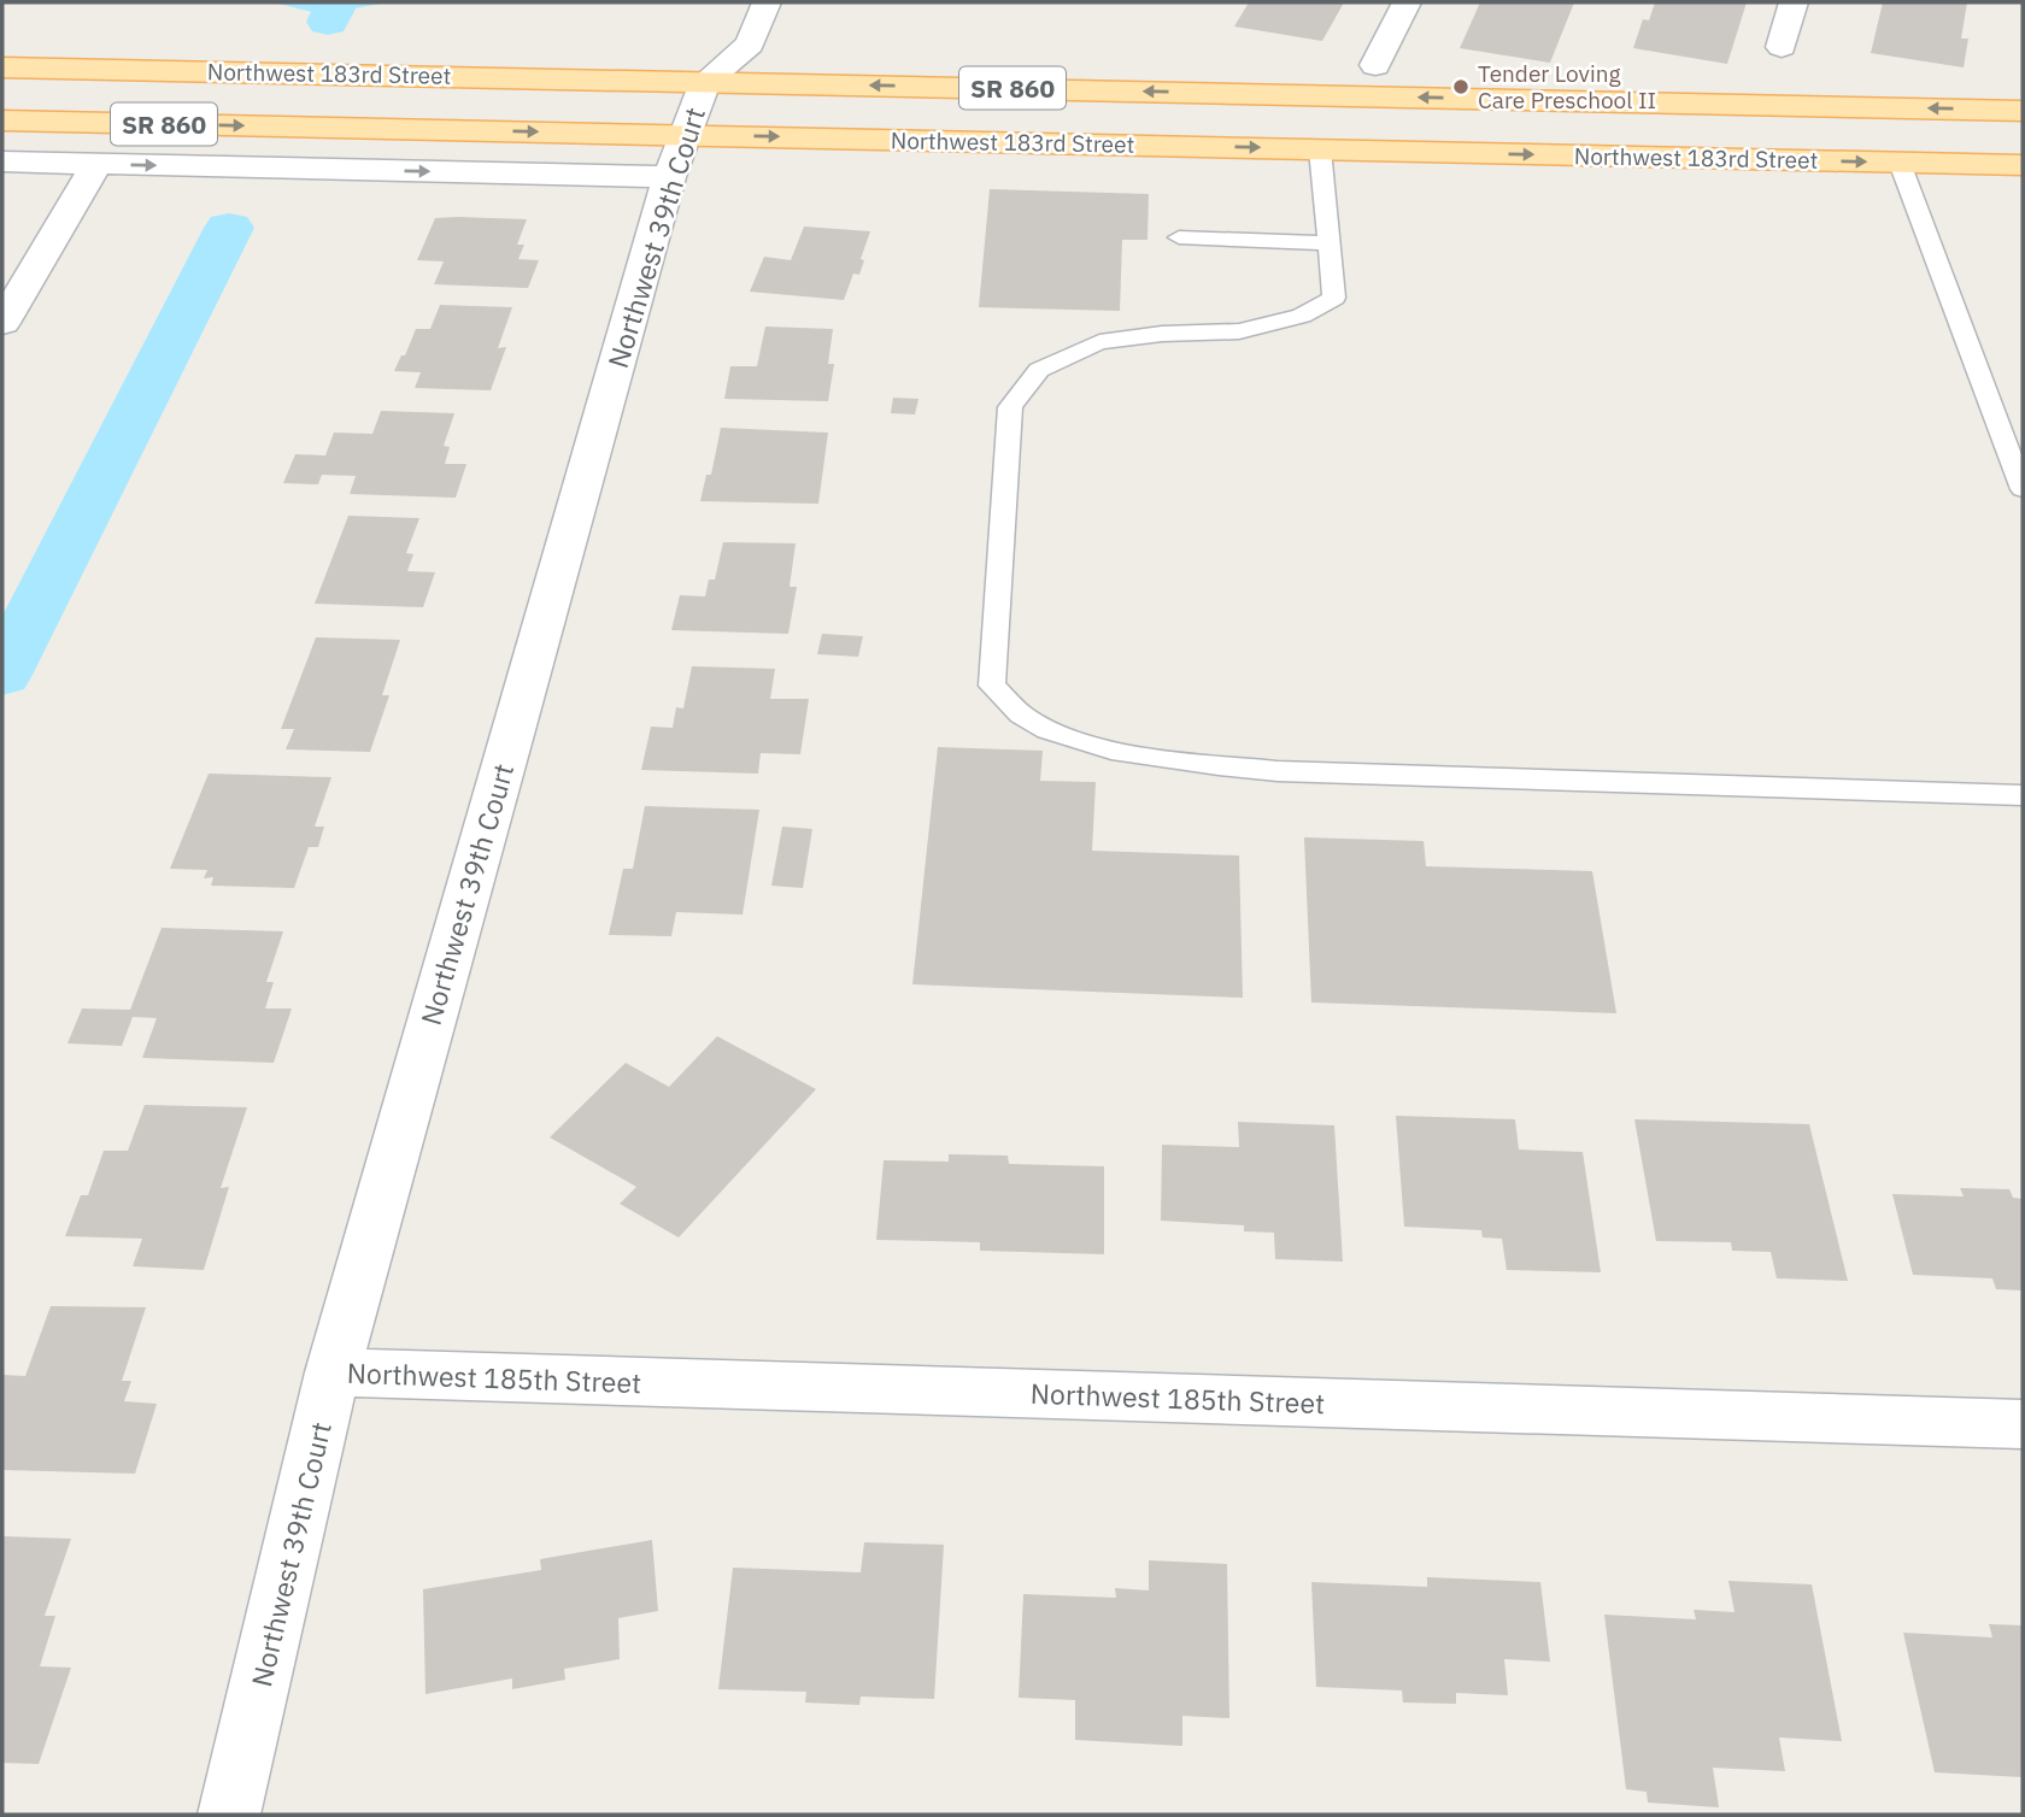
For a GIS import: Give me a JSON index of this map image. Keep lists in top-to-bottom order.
{
  "streets": {
    "main road": ["Northwest 183rd Street", "SR 860"],
    "street": ["Northwest 39th Court", "Northwest 185th Street"]
  },
  "crossings": [
    ["Northwest 183rd Street", "Northwest 39th Court"],
    ["Northwest 39th Court", "Northwest 185th Street"]
  ],
  "places": ["Tender Loving Care Preschool II"]
}
